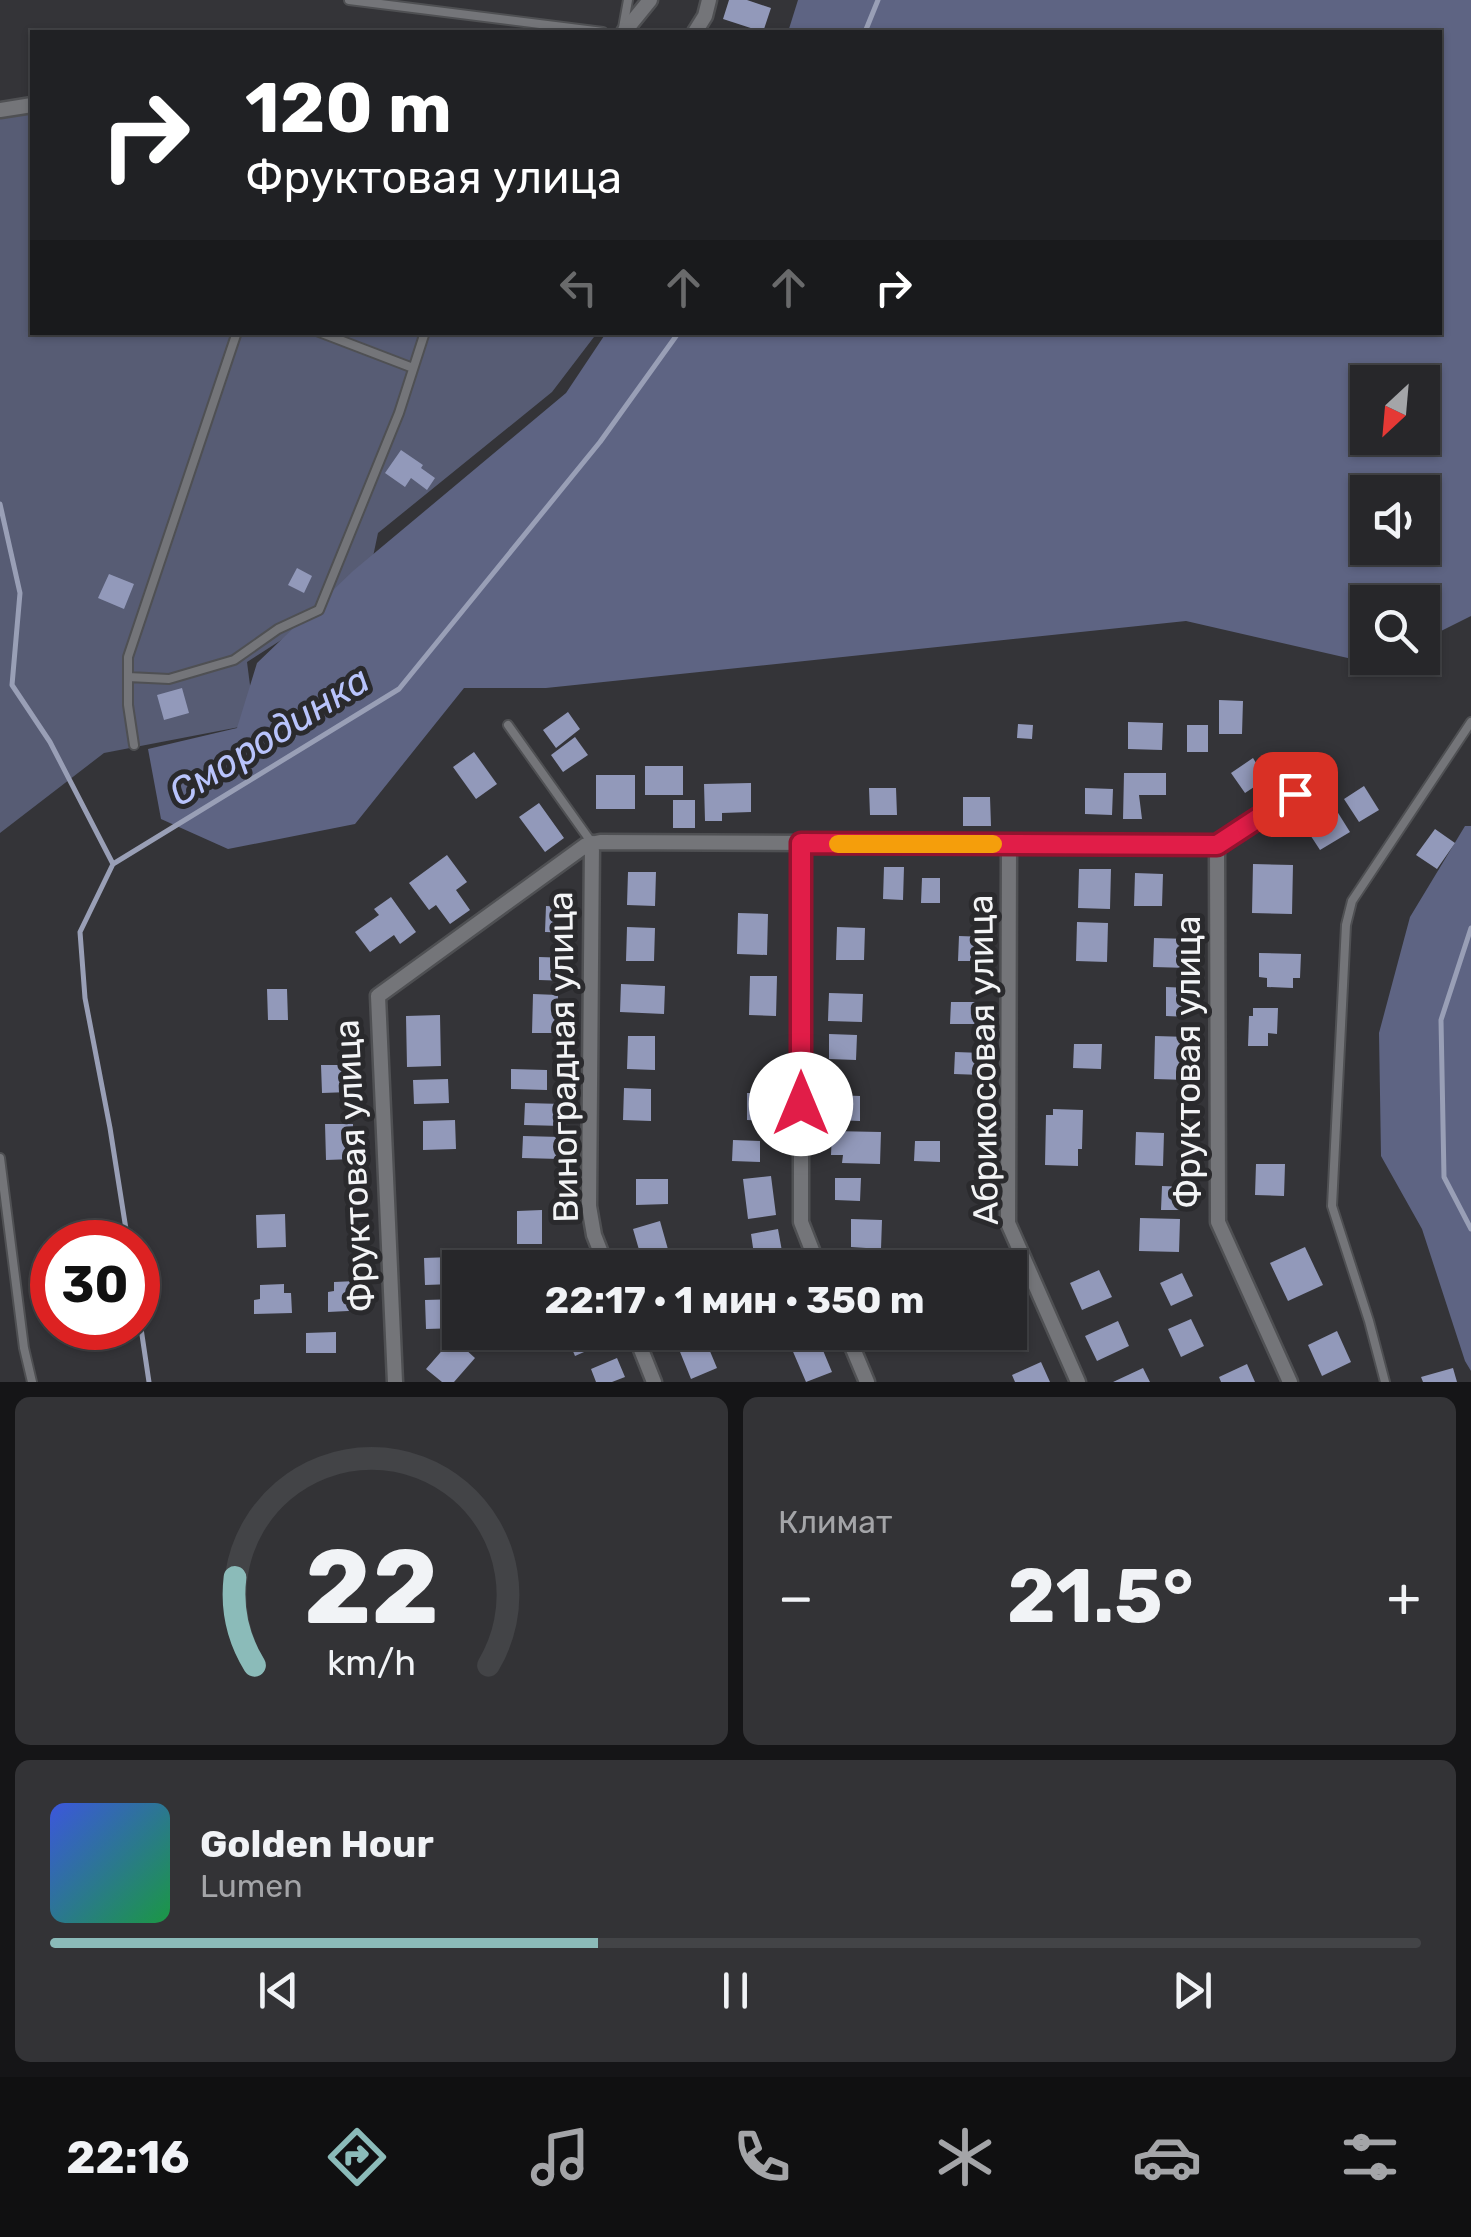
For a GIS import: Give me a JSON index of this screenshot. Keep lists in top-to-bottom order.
{
  "streets": {
    "street": ["Виноградная улица", "Абрикосовая улица", "Фруктовая улица"]
  },
  "crossings": [
    ["Виноградная улица", "Фруктовая улица"]
  ],
  "water": ["Смородинка"],
  "north": "bottom left",
  "page": {
    "turn": ["120 m", "Фруктовая улица"],
    "limit": "30",
    "trip": "22:17 · 1 мин · 350 m",
    "tile": "Климат",
    "heat": ["−", "21.5°", "+"],
    "song": ["Golden Hour", "Lumen"],
    "tabs": "22:16",
    "gauge": ["22", "km/h"]
  }
}
